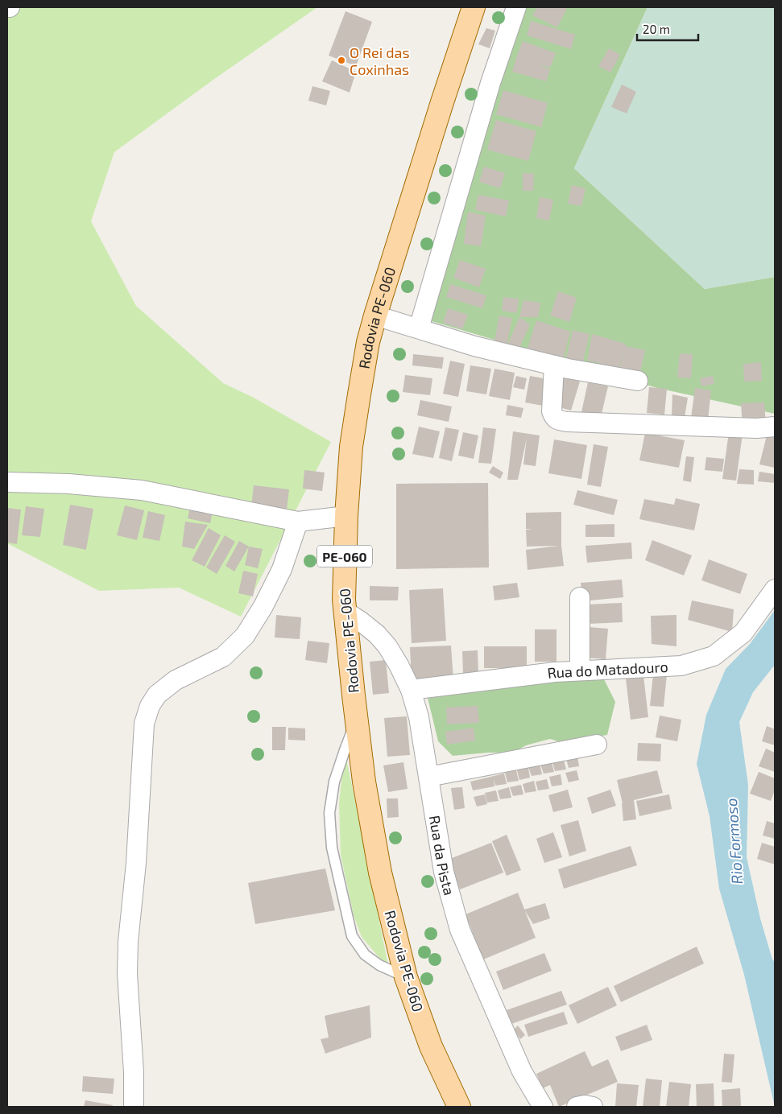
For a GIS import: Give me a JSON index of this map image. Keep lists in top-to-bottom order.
{
  "streets": {
    "main road": ["Rodovia PE-060", "PE-060"],
    "street": ["Rua do Matadouro", "Rua da Pista"]
  },
  "crossings": [
    ["Rodovia PE-060", "Rua da Pista"],
    ["Rua do Matadouro", "Rua da Pista"]
  ],
  "water": ["Rio Formoso"],
  "places": ["O Rei das Coxinhas"],
  "scale_bar": "20 m"
}
